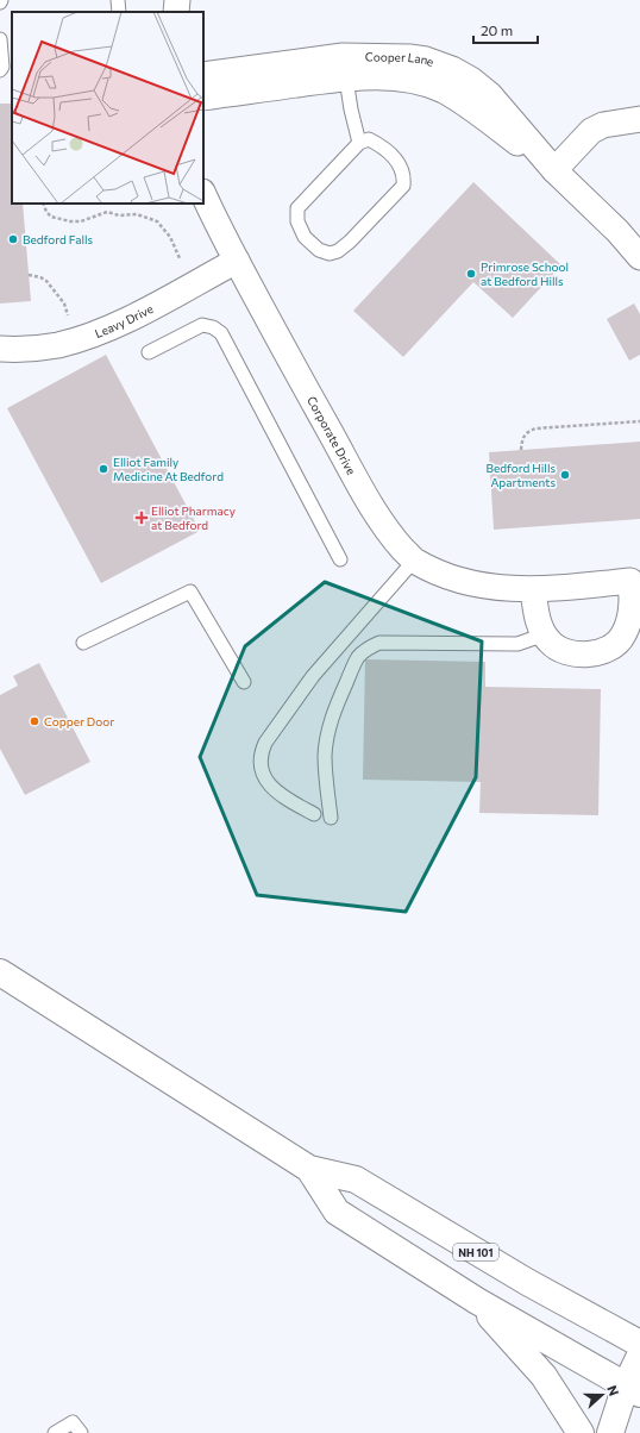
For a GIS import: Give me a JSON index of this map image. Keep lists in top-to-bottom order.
{
  "streets": {
    "highway": ["NH 101"],
    "street": ["Cooper Lane", "Leavy Drive", "Corporate Drive"]
  },
  "crossings": [
    ["Leavy Drive", "Corporate Drive"]
  ],
  "places": {
    "other": [
      "Bedford Falls",
      "Primrose School at Bedford Hills",
      "Elliot Family Medicine At Bedford",
      "Bedford Hills Apartments",
      "Copper Door"
    ],
    "health": ["Elliot Pharmacy at Bedford"]
  },
  "scale_bar": "20 m",
  "north": "right"
}
